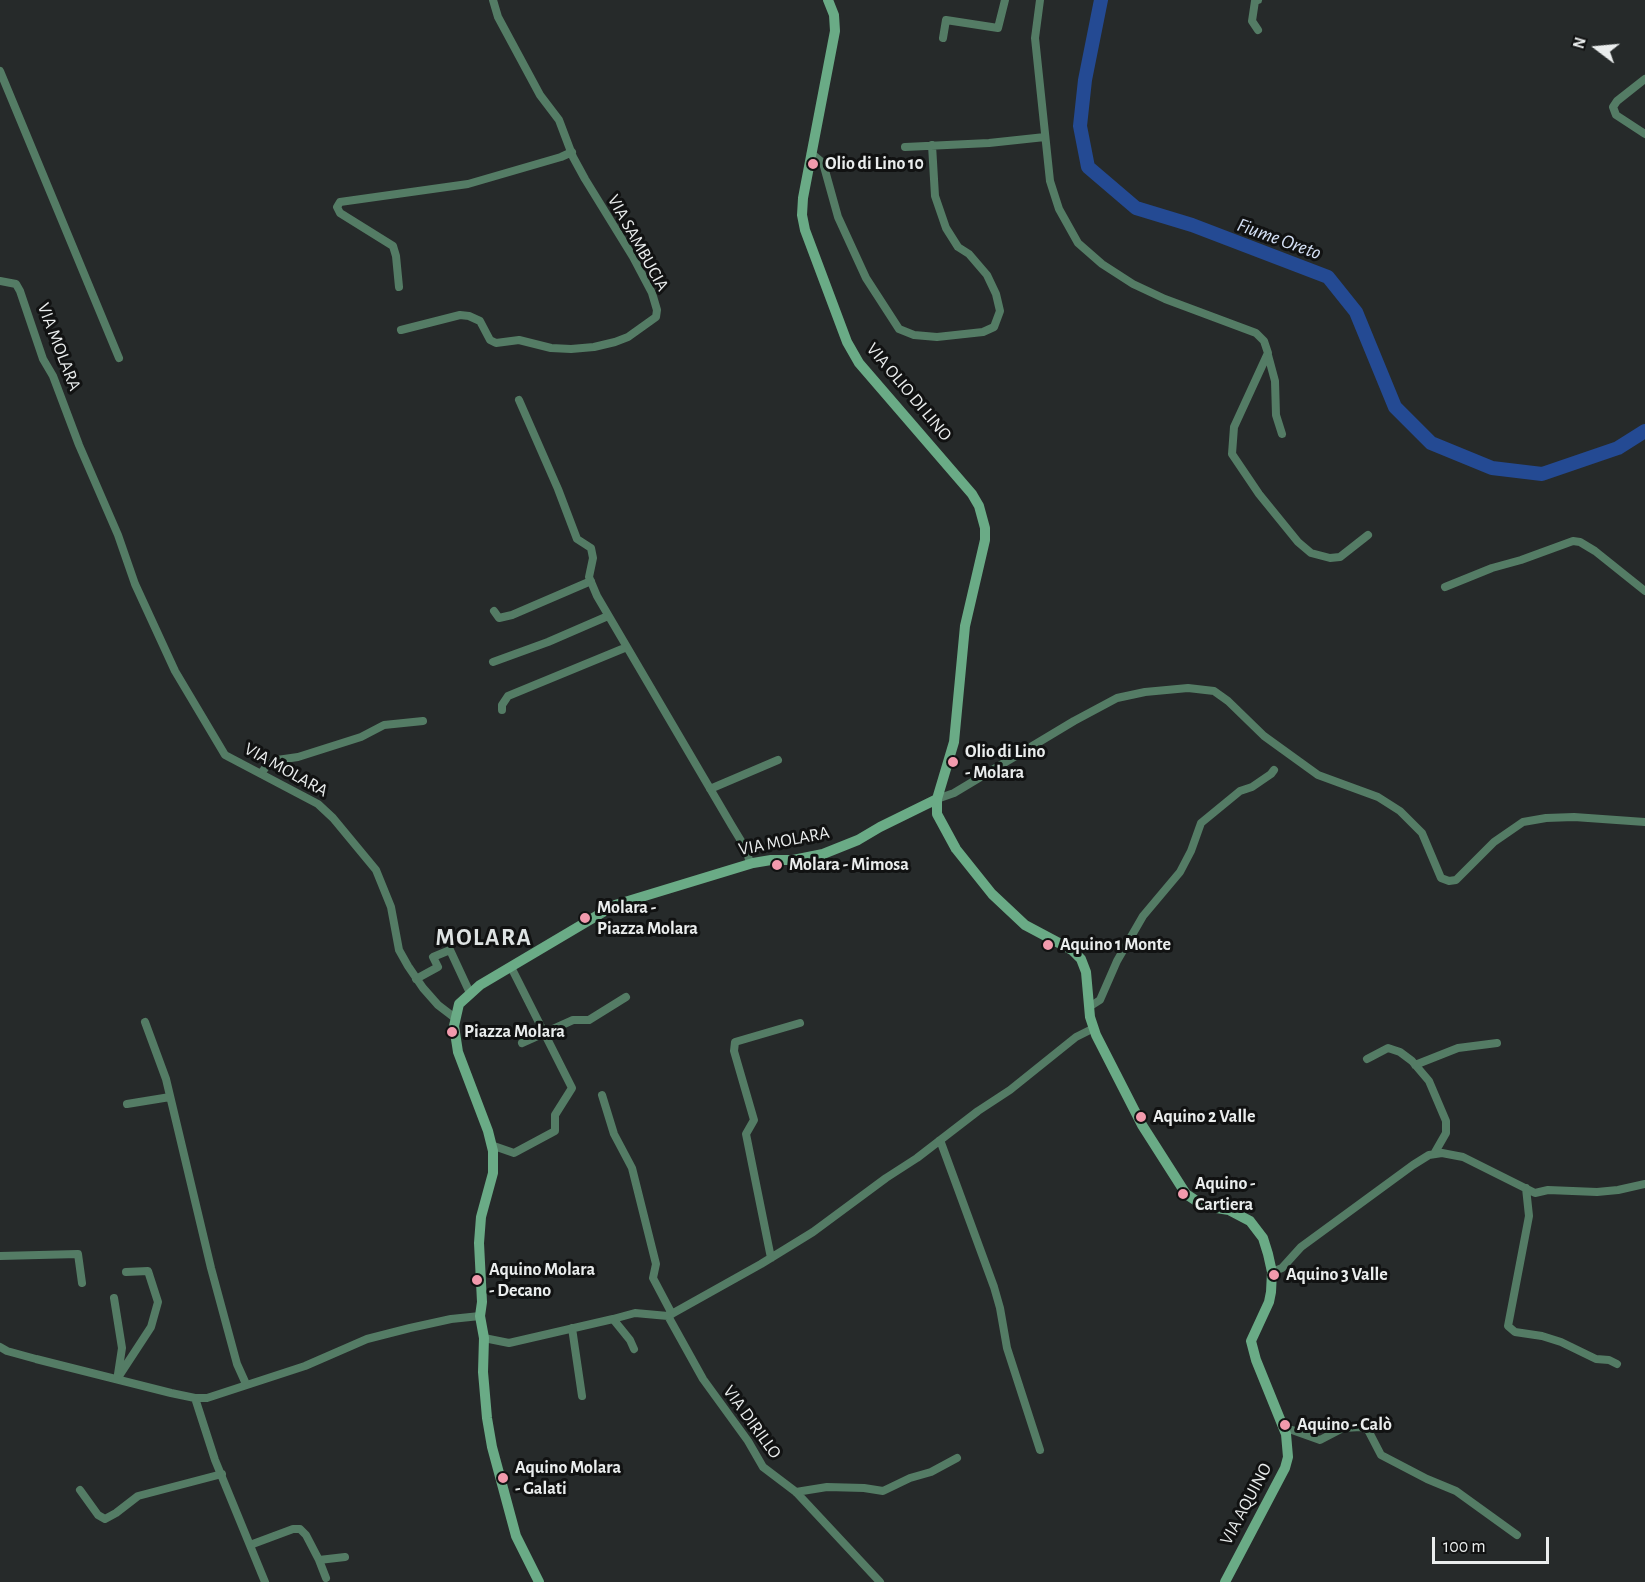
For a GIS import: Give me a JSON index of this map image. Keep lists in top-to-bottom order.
{
  "streets": {
    "street": [
      "VIA SAMBUCIA",
      "VIA MOLARA",
      "VIA OLIO DI LINO",
      "VIA DIRILLO",
      "VIA AQUINO"
    ]
  },
  "crossings": [
    ["VIA MOLARA", "VIA OLIO DI LINO"],
    ["VIA MOLARA", "VIA AQUINO"],
    ["VIA OLIO DI LINO", "VIA AQUINO"]
  ],
  "districts": ["MOLARA"],
  "water": ["Fiume Oreto"],
  "places": [
    "Olio di Lino 10",
    "Olio di Lino - Molara",
    "Molara - Mimosa",
    "Molara - Piazza Molara",
    "Aquino 1 Monte",
    "Piazza Molara",
    "Aquino 2 Valle",
    "Aquino - Cartiera",
    "Aquino 3 Valle",
    "Aquino Molara - Decano",
    "Aquino - Calò",
    "Aquino Molara - Galati"
  ],
  "scale_bar": "100 m",
  "north": "left"
}
